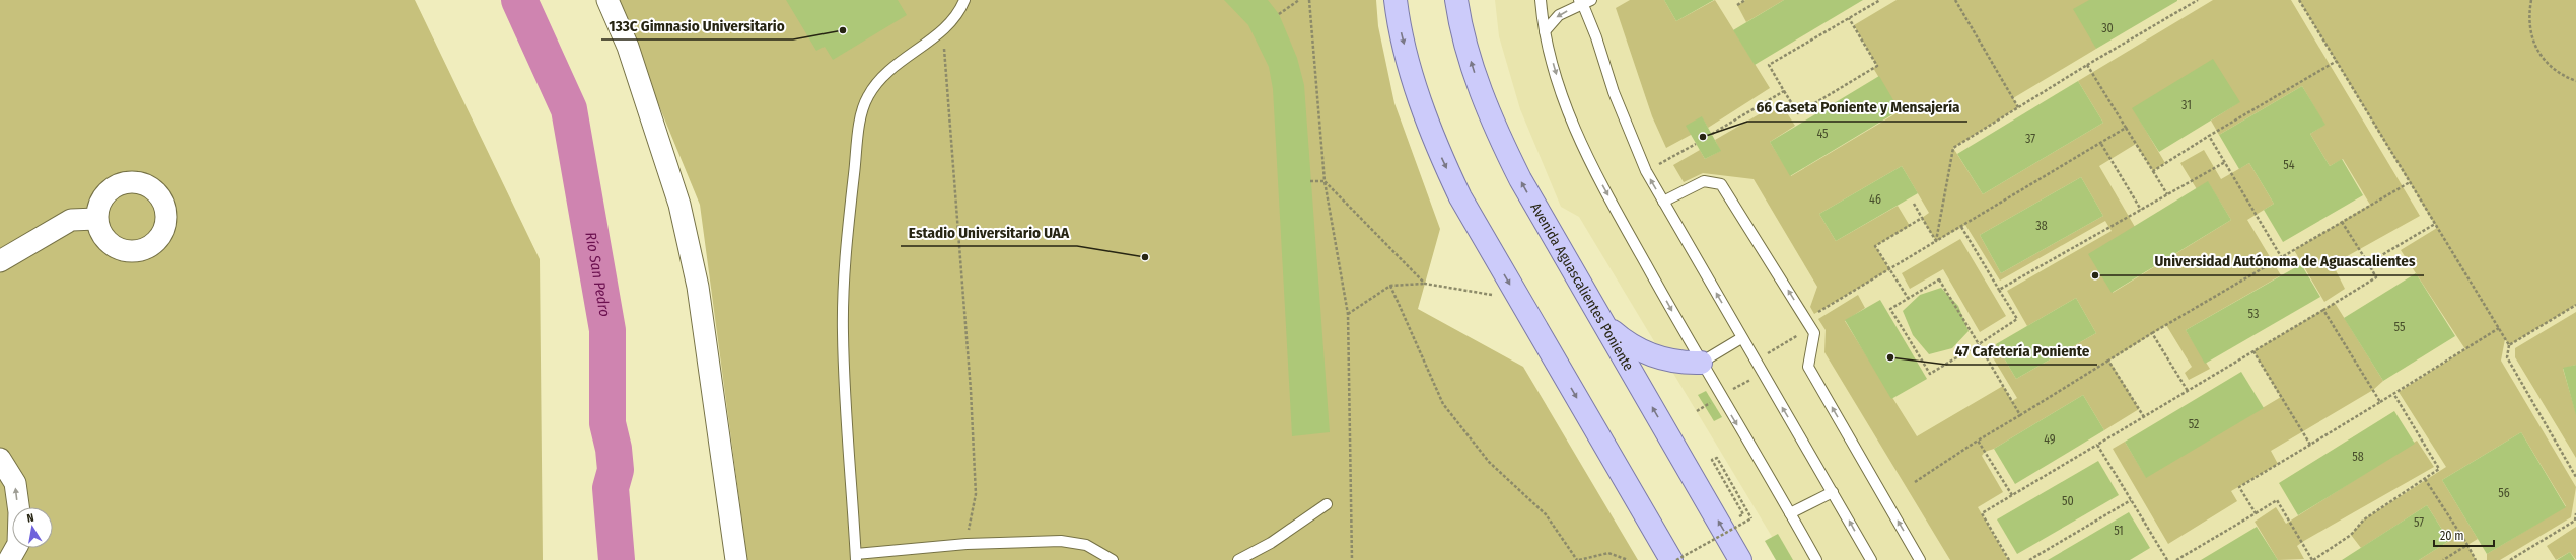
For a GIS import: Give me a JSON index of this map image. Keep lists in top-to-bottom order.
{
  "streets": {
    "main road": ["Avenida Aguascalientes Poniente"]
  },
  "water": ["Río San Pedro"],
  "places": [
    "133C Gimnasio Universitario",
    "66 Caseta Poniente y Mensajería",
    "Estadio Universitario UAA",
    "Universidad Autónoma de Aguascalientes",
    "47 Cafetería Poniente"
  ],
  "house_numbers": [
    "30",
    "31",
    "45",
    "37",
    "54",
    "46",
    "38",
    "53",
    "55",
    "52",
    "49",
    "58",
    "56",
    "50",
    "57",
    "51"
  ],
  "scale_bar": "20 m",
  "north": "top"
}
